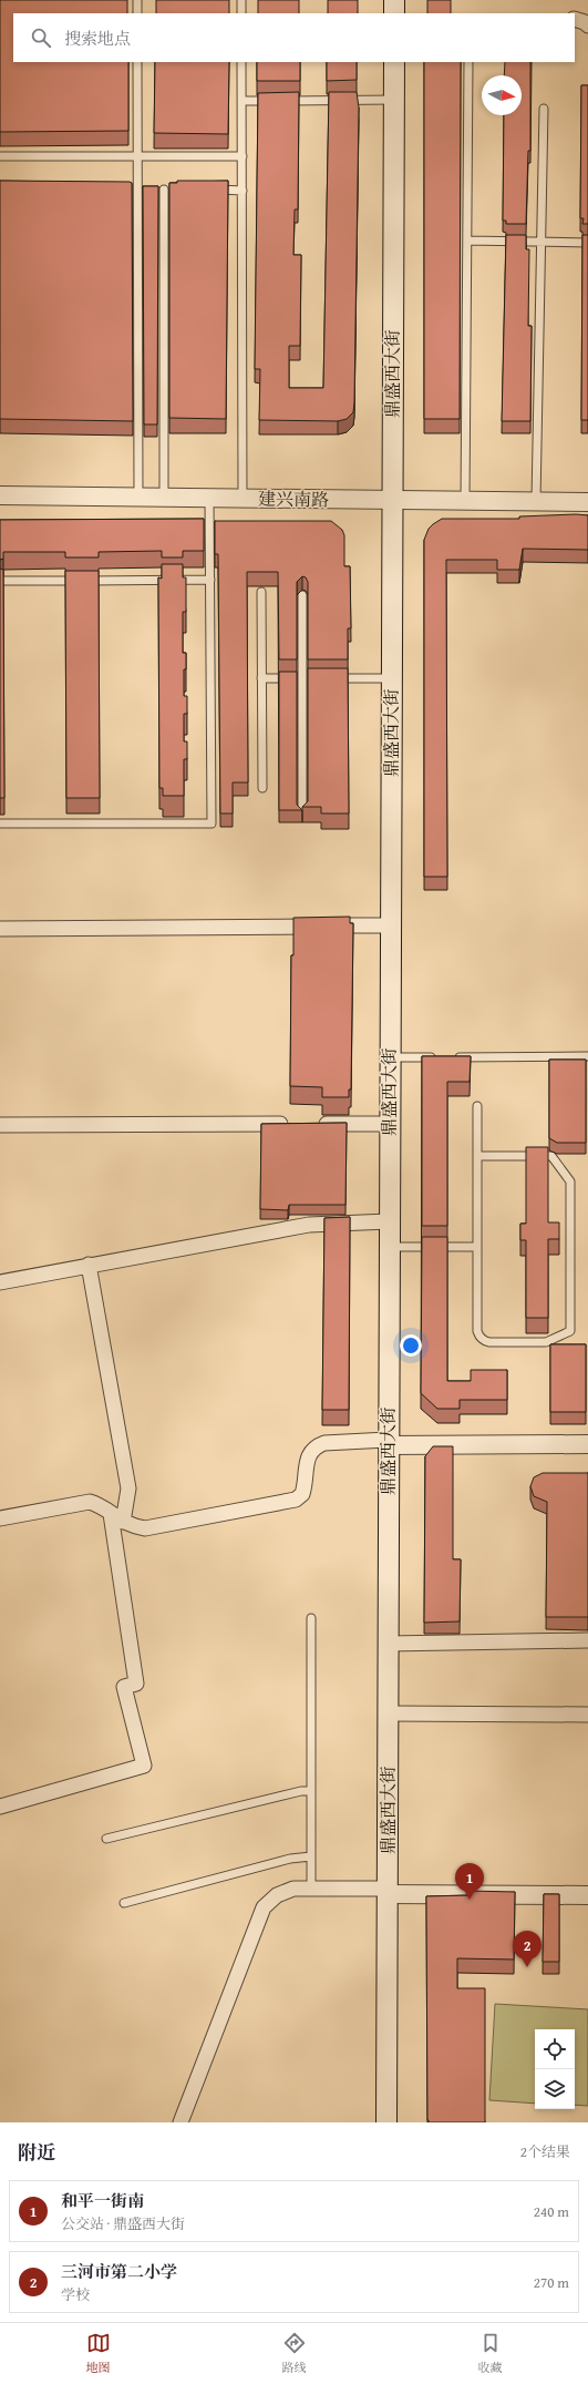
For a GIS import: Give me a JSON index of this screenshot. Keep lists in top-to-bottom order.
{
  "streets": {
    "main road": ["鼎盛西大街"],
    "street": ["建兴南路"]
  },
  "crossings": [
    ["鼎盛西大街", "建兴南路"]
  ],
  "north": "right",
  "page": {
    "search": "搜索地点",
    "pins": ["1", "2"],
    "heading": ["附近", "2个结果"],
    "list": [
      {
        "mark": "1",
        "name": "和平一街南",
        "note": "公交站 · 鼎盛西大街",
        "value": "240 m"
      },
      {
        "mark": "2",
        "name": "三河市第二小学",
        "note": "学校",
        "value": "270 m"
      }
    ],
    "nav": ["地图", "路线", "收藏"]
  }
}
